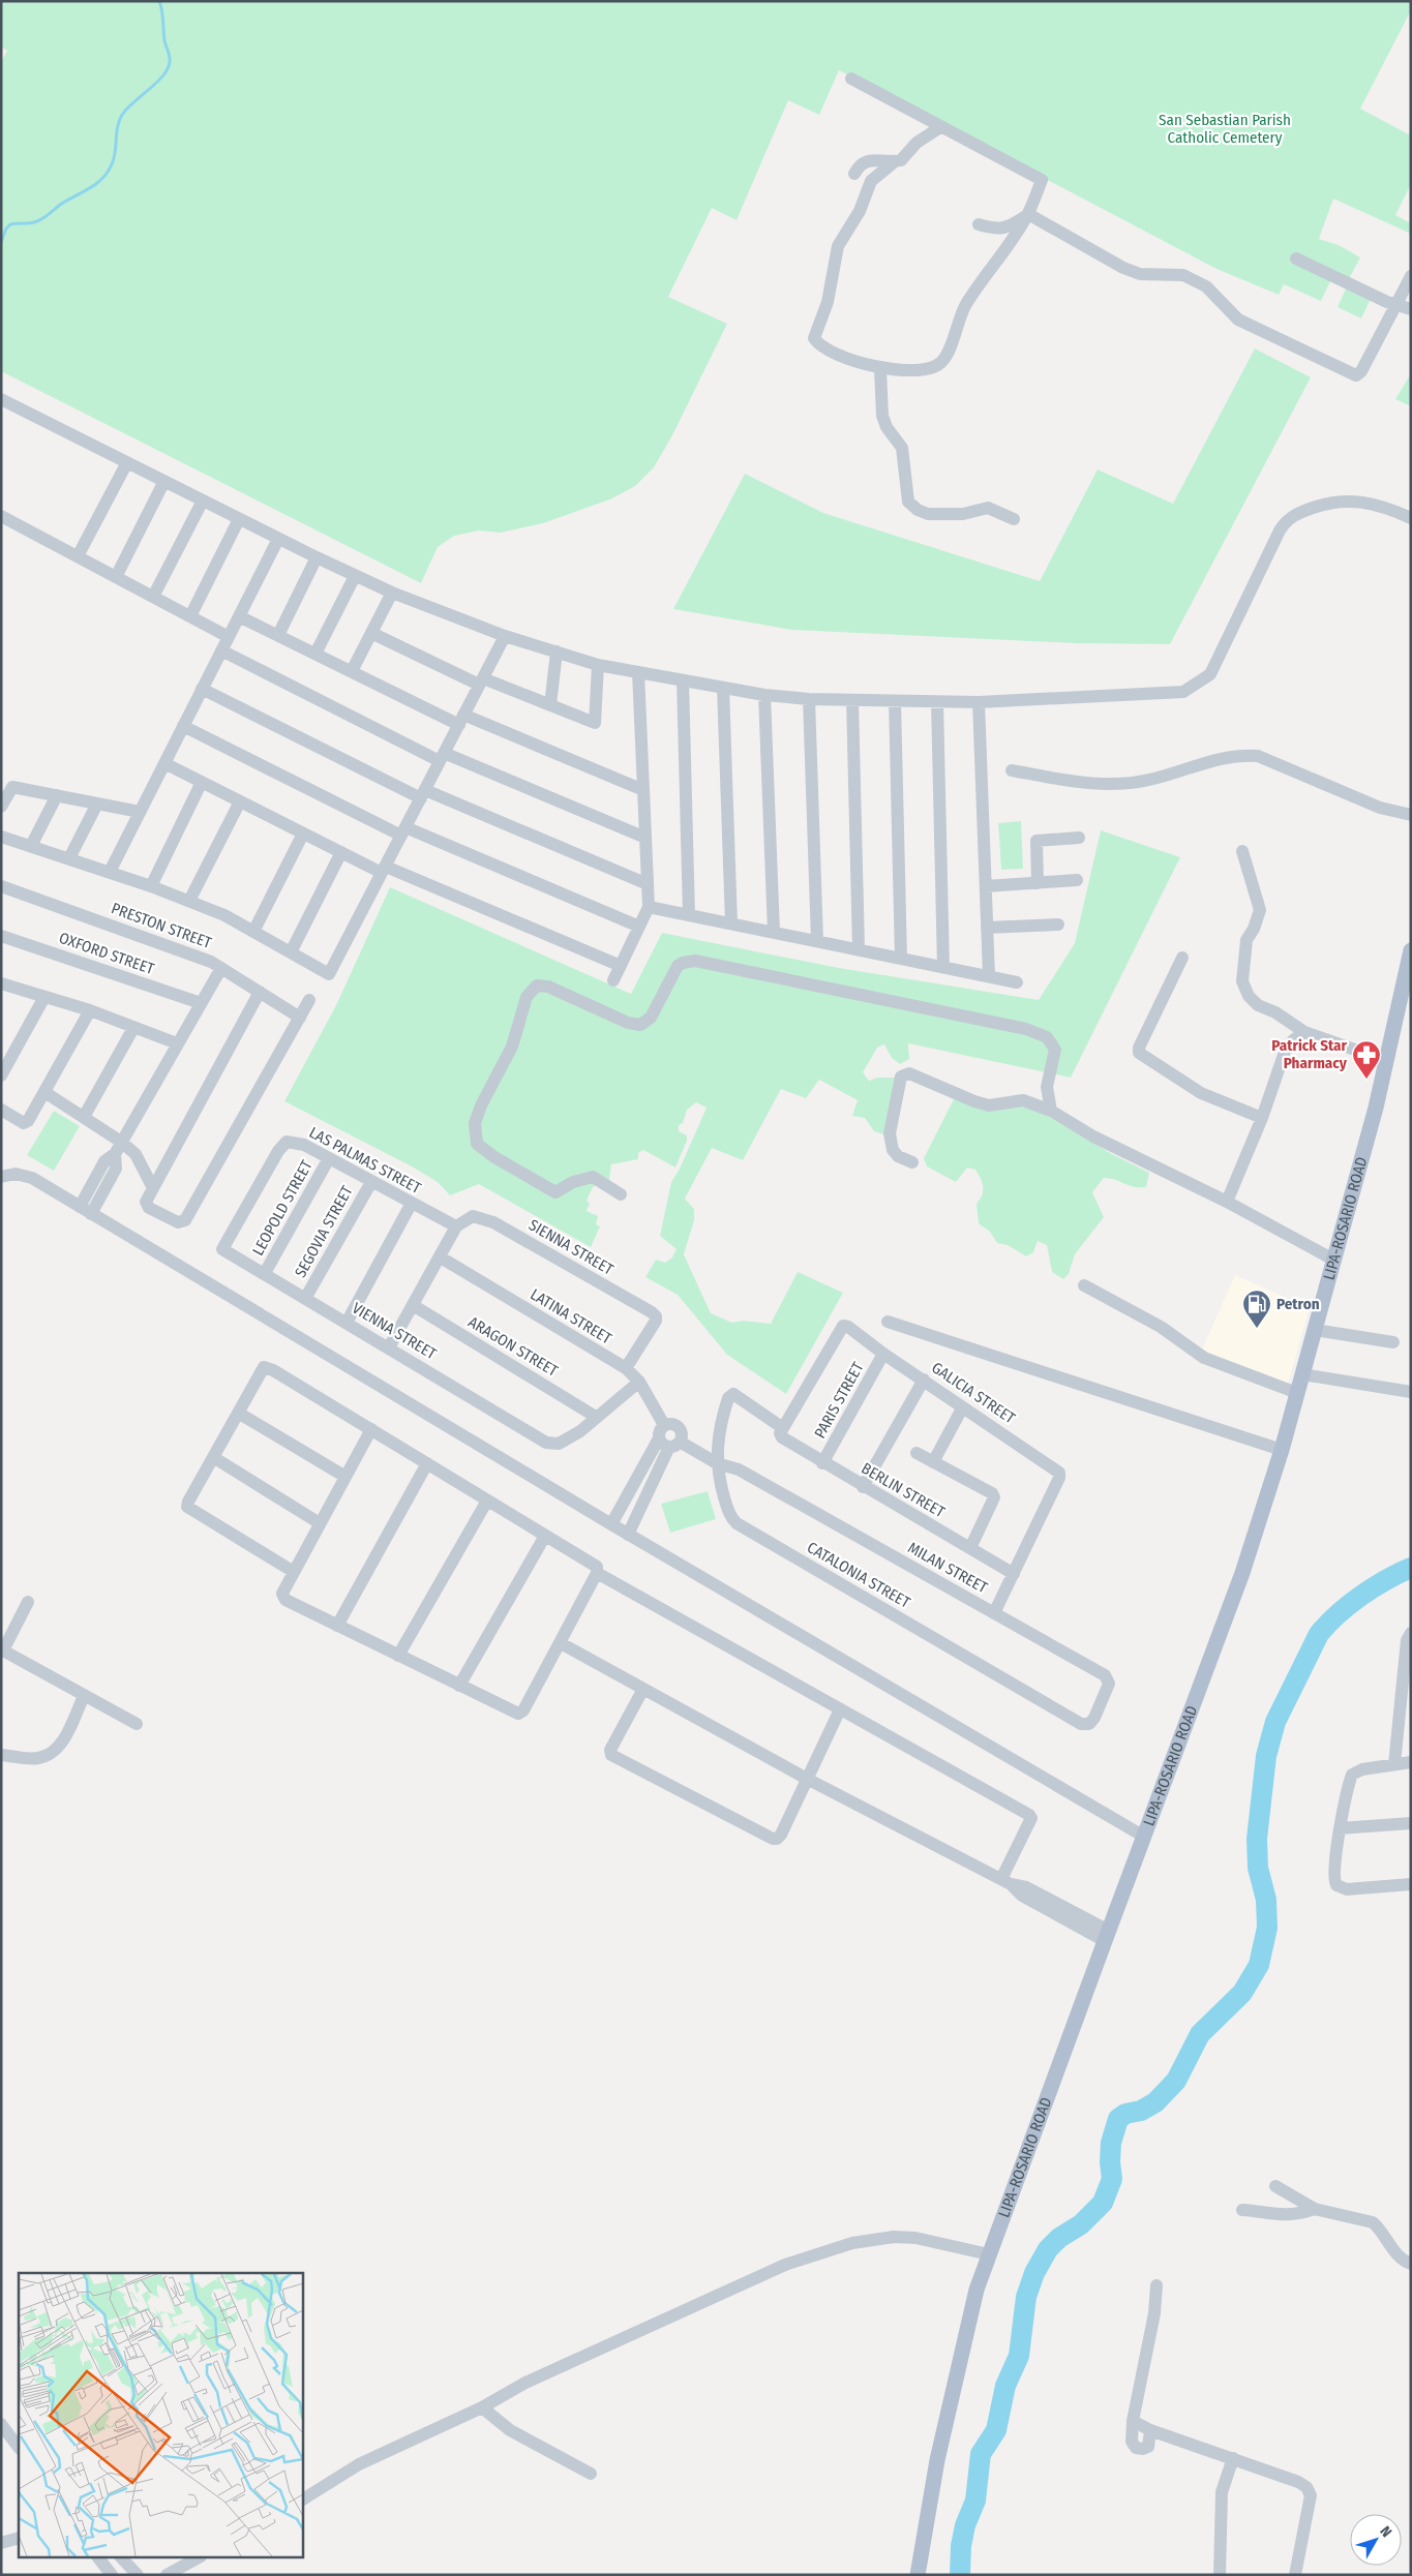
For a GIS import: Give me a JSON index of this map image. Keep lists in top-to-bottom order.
{
  "streets": {
    "main road": ["LIPA-ROSARIO ROAD"],
    "street": [
      "PRESTON STREET",
      "OXFORD STREET",
      "LAS PALMAS STREET",
      "LEOPOLD STREET",
      "SEGOVIA STREET",
      "SIENNA STREET",
      "LATINA STREET",
      "VIENNA STREET",
      "ARAGON STREET",
      "GALICIA STREET",
      "PARIS STREET",
      "BERLIN STREET",
      "MILAN STREET",
      "CATALONIA STREET"
    ]
  },
  "crossings": [
    ["LAS PALMAS STREET", "LEOPOLD STREET"],
    ["LAS PALMAS STREET", "SEGOVIA STREET"],
    ["LAS PALMAS STREET", "SIENNA STREET"],
    ["LAS PALMAS STREET", "VIENNA STREET"],
    ["LEOPOLD STREET", "VIENNA STREET"],
    ["SEGOVIA STREET", "VIENNA STREET"],
    ["SIENNA STREET", "LATINA STREET"],
    ["VIENNA STREET", "ARAGON STREET"],
    ["GALICIA STREET", "PARIS STREET"],
    ["GALICIA STREET", "BERLIN STREET"],
    ["GALICIA STREET", "MILAN STREET"],
    ["PARIS STREET", "BERLIN STREET"],
    ["BERLIN STREET", "CATALONIA STREET"],
    ["MILAN STREET", "CATALONIA STREET"]
  ],
  "parks": ["San Sebastian Parish Catholic Cemetery"],
  "places": {
    "pharmacy": ["Patrick Star Pharmacy"],
    "fuel station": ["Petron"]
  },
  "north": "top right"
}
